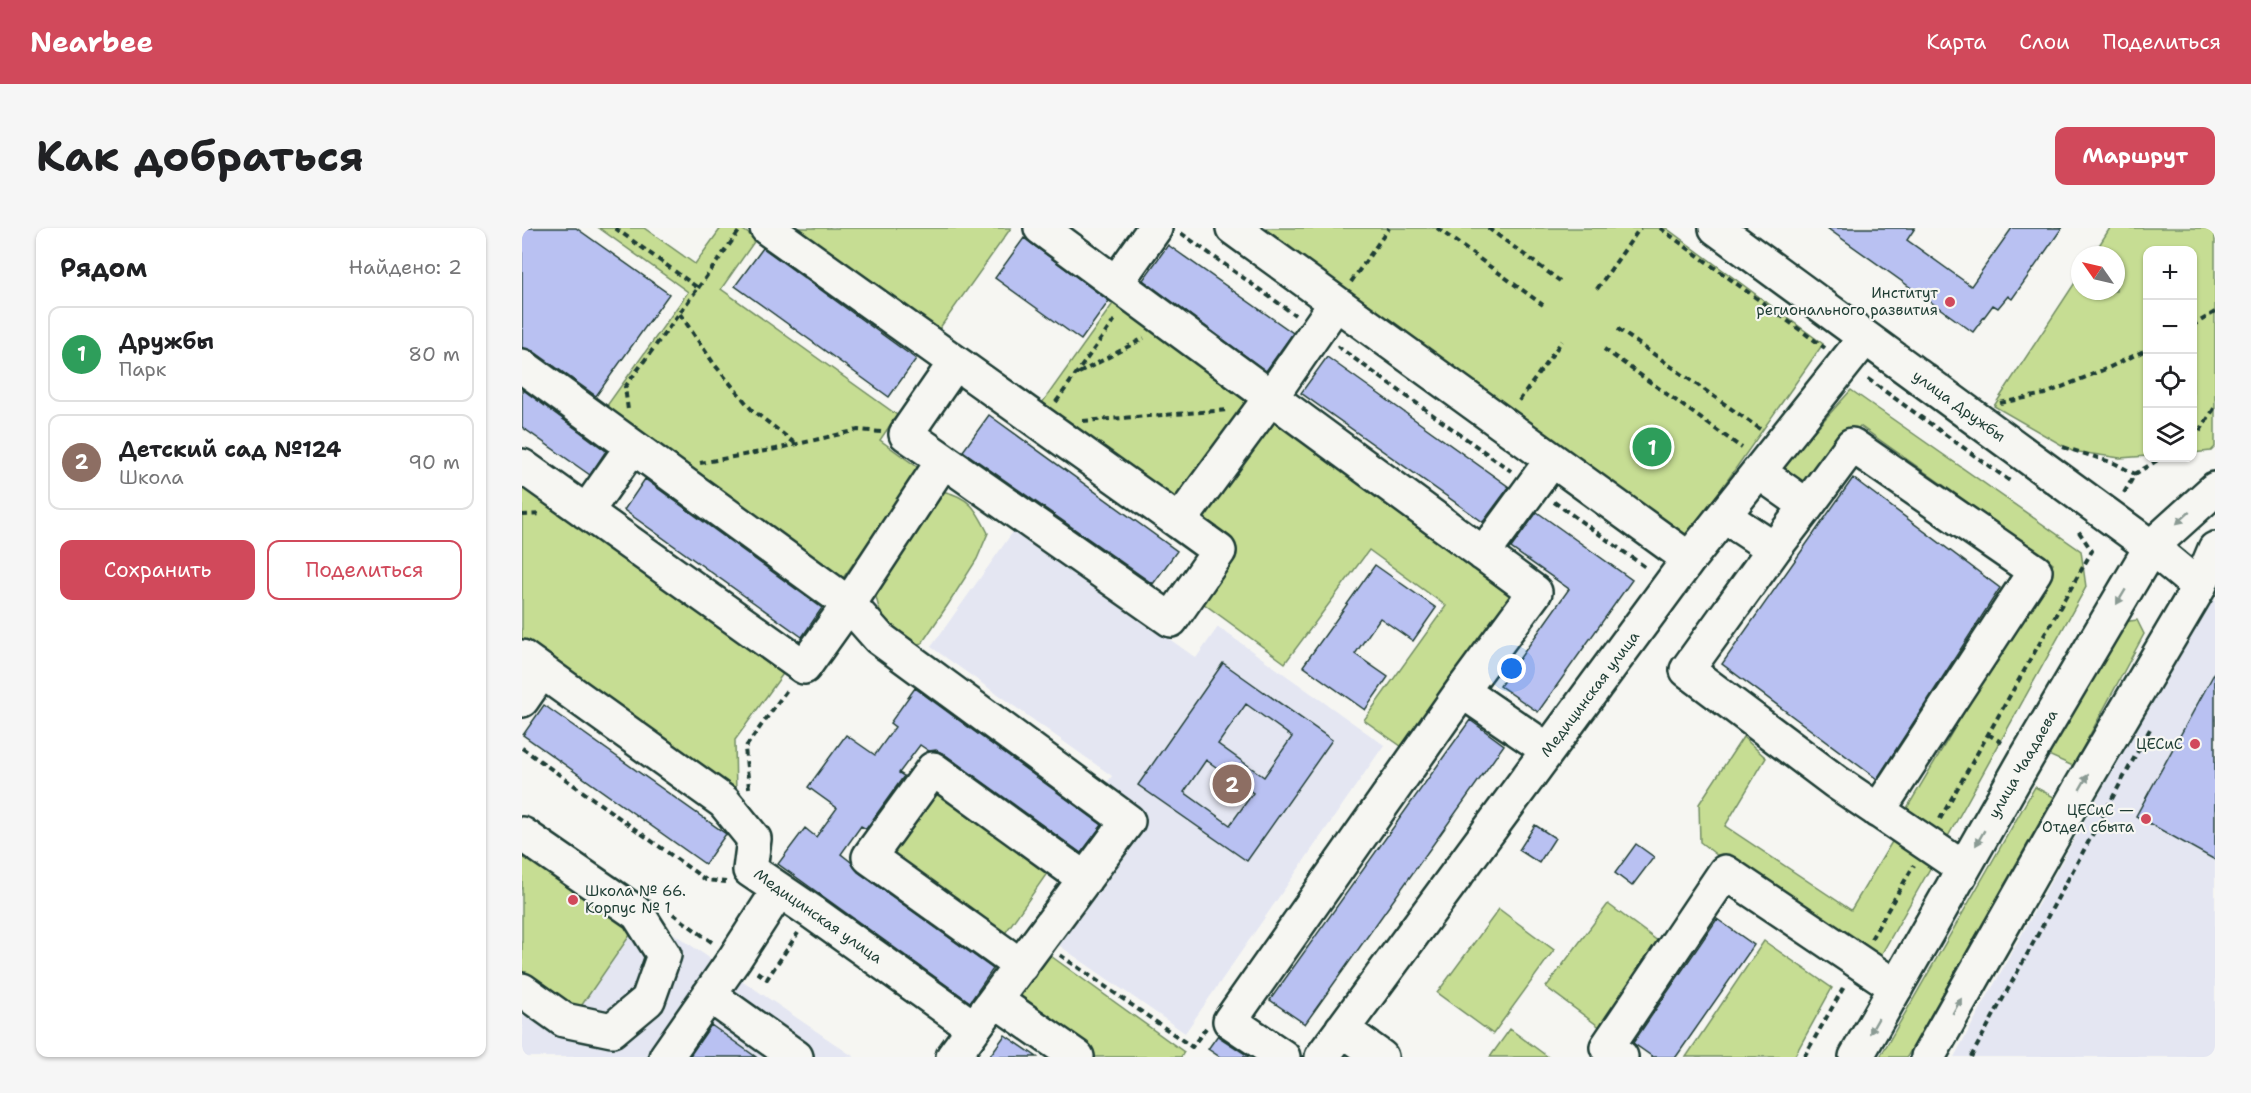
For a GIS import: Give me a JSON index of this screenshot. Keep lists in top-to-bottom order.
{
  "streets": {
    "main road": ["улица Дружбы", "Медицинская улица", "улица Чаадаева"]
  },
  "crossings": [
    ["улица Дружбы", "Медицинская улица"],
    ["улица Дружбы", "улица Чаадаева"]
  ],
  "places": [
    "Институт регионального развития",
    "ЦЕСиС",
    "ЦЕСиС — Отдел сбыта",
    "Школа № 66. Корпус № 1"
  ],
  "north": "top left",
  "page": {
    "header": "Nearbee",
    "nav": ["Карта", "Слои", "Поделиться"],
    "buttons": [
      "Маршрут",
      ["Сохранить", "Поделиться"]
    ],
    "title": "Как добраться",
    "heading": ["Рядом", "Найдено: 2"],
    "map_buttons": ["+", "−"],
    "list": [
      {
        "mark": "1",
        "name": "Дружбы",
        "note": "Парк",
        "value": "80 m"
      },
      {
        "mark": "2",
        "name": "Детский сад №124",
        "note": "Школа",
        "value": "90 m"
      }
    ],
    "pins": ["1", "2"]
  }
}
